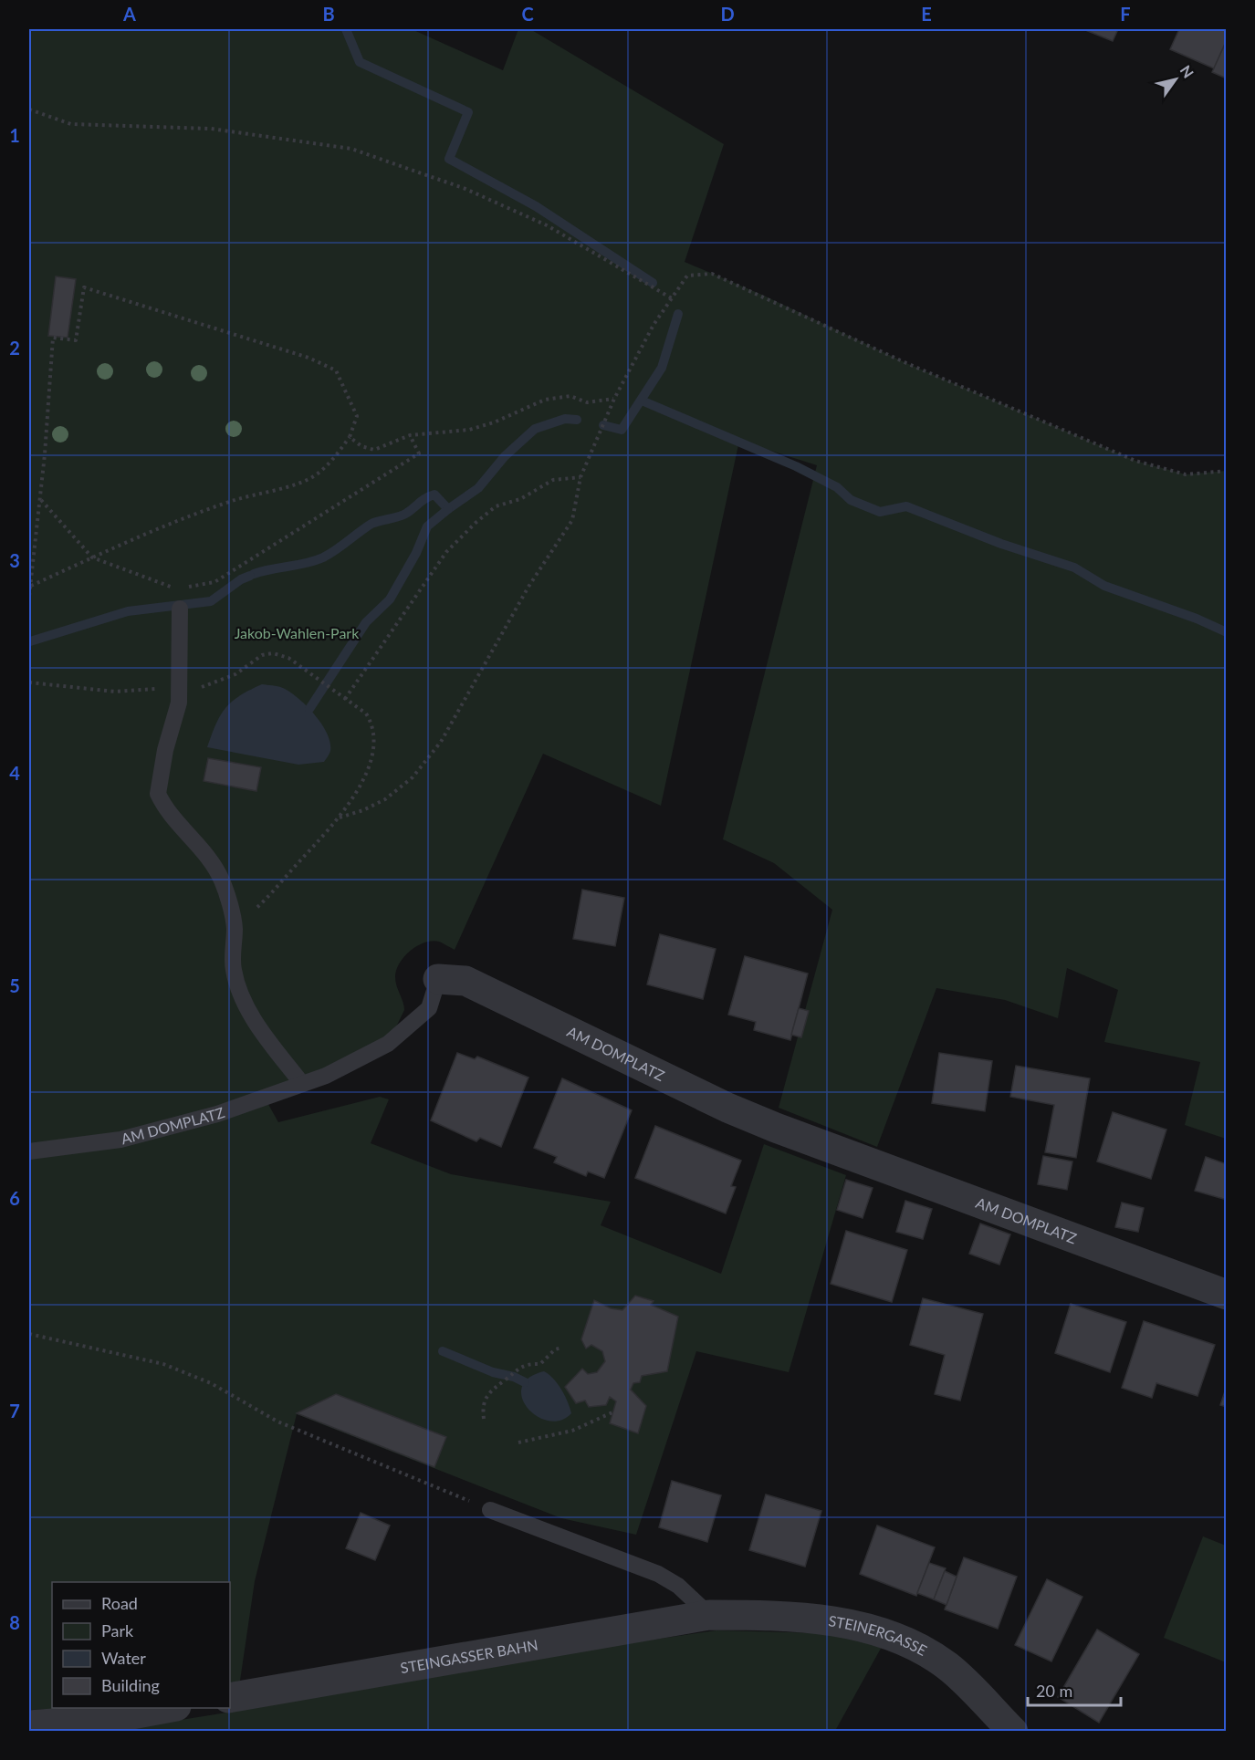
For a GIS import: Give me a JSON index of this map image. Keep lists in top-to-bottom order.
{
  "streets": {
    "street": ["AM DOMPLATZ", "STEINERGASSE", "STEINGASSER BAHN"]
  },
  "crossings": [
    ["STEINERGASSE", "STEINGASSER BAHN"]
  ],
  "parks": ["Jakob-Wahlen-Park"],
  "legend": [
    "Road",
    "Park",
    "Water",
    "Building"
  ],
  "scale_bar": "20 m",
  "north": "top right",
  "grid": {
    "columns": [
      "A",
      "B",
      "C",
      "D",
      "E",
      "F"
    ],
    "rows": [
      "1",
      "2",
      "3",
      "4",
      "5",
      "6",
      "7",
      "8"
    ]
  }
}
